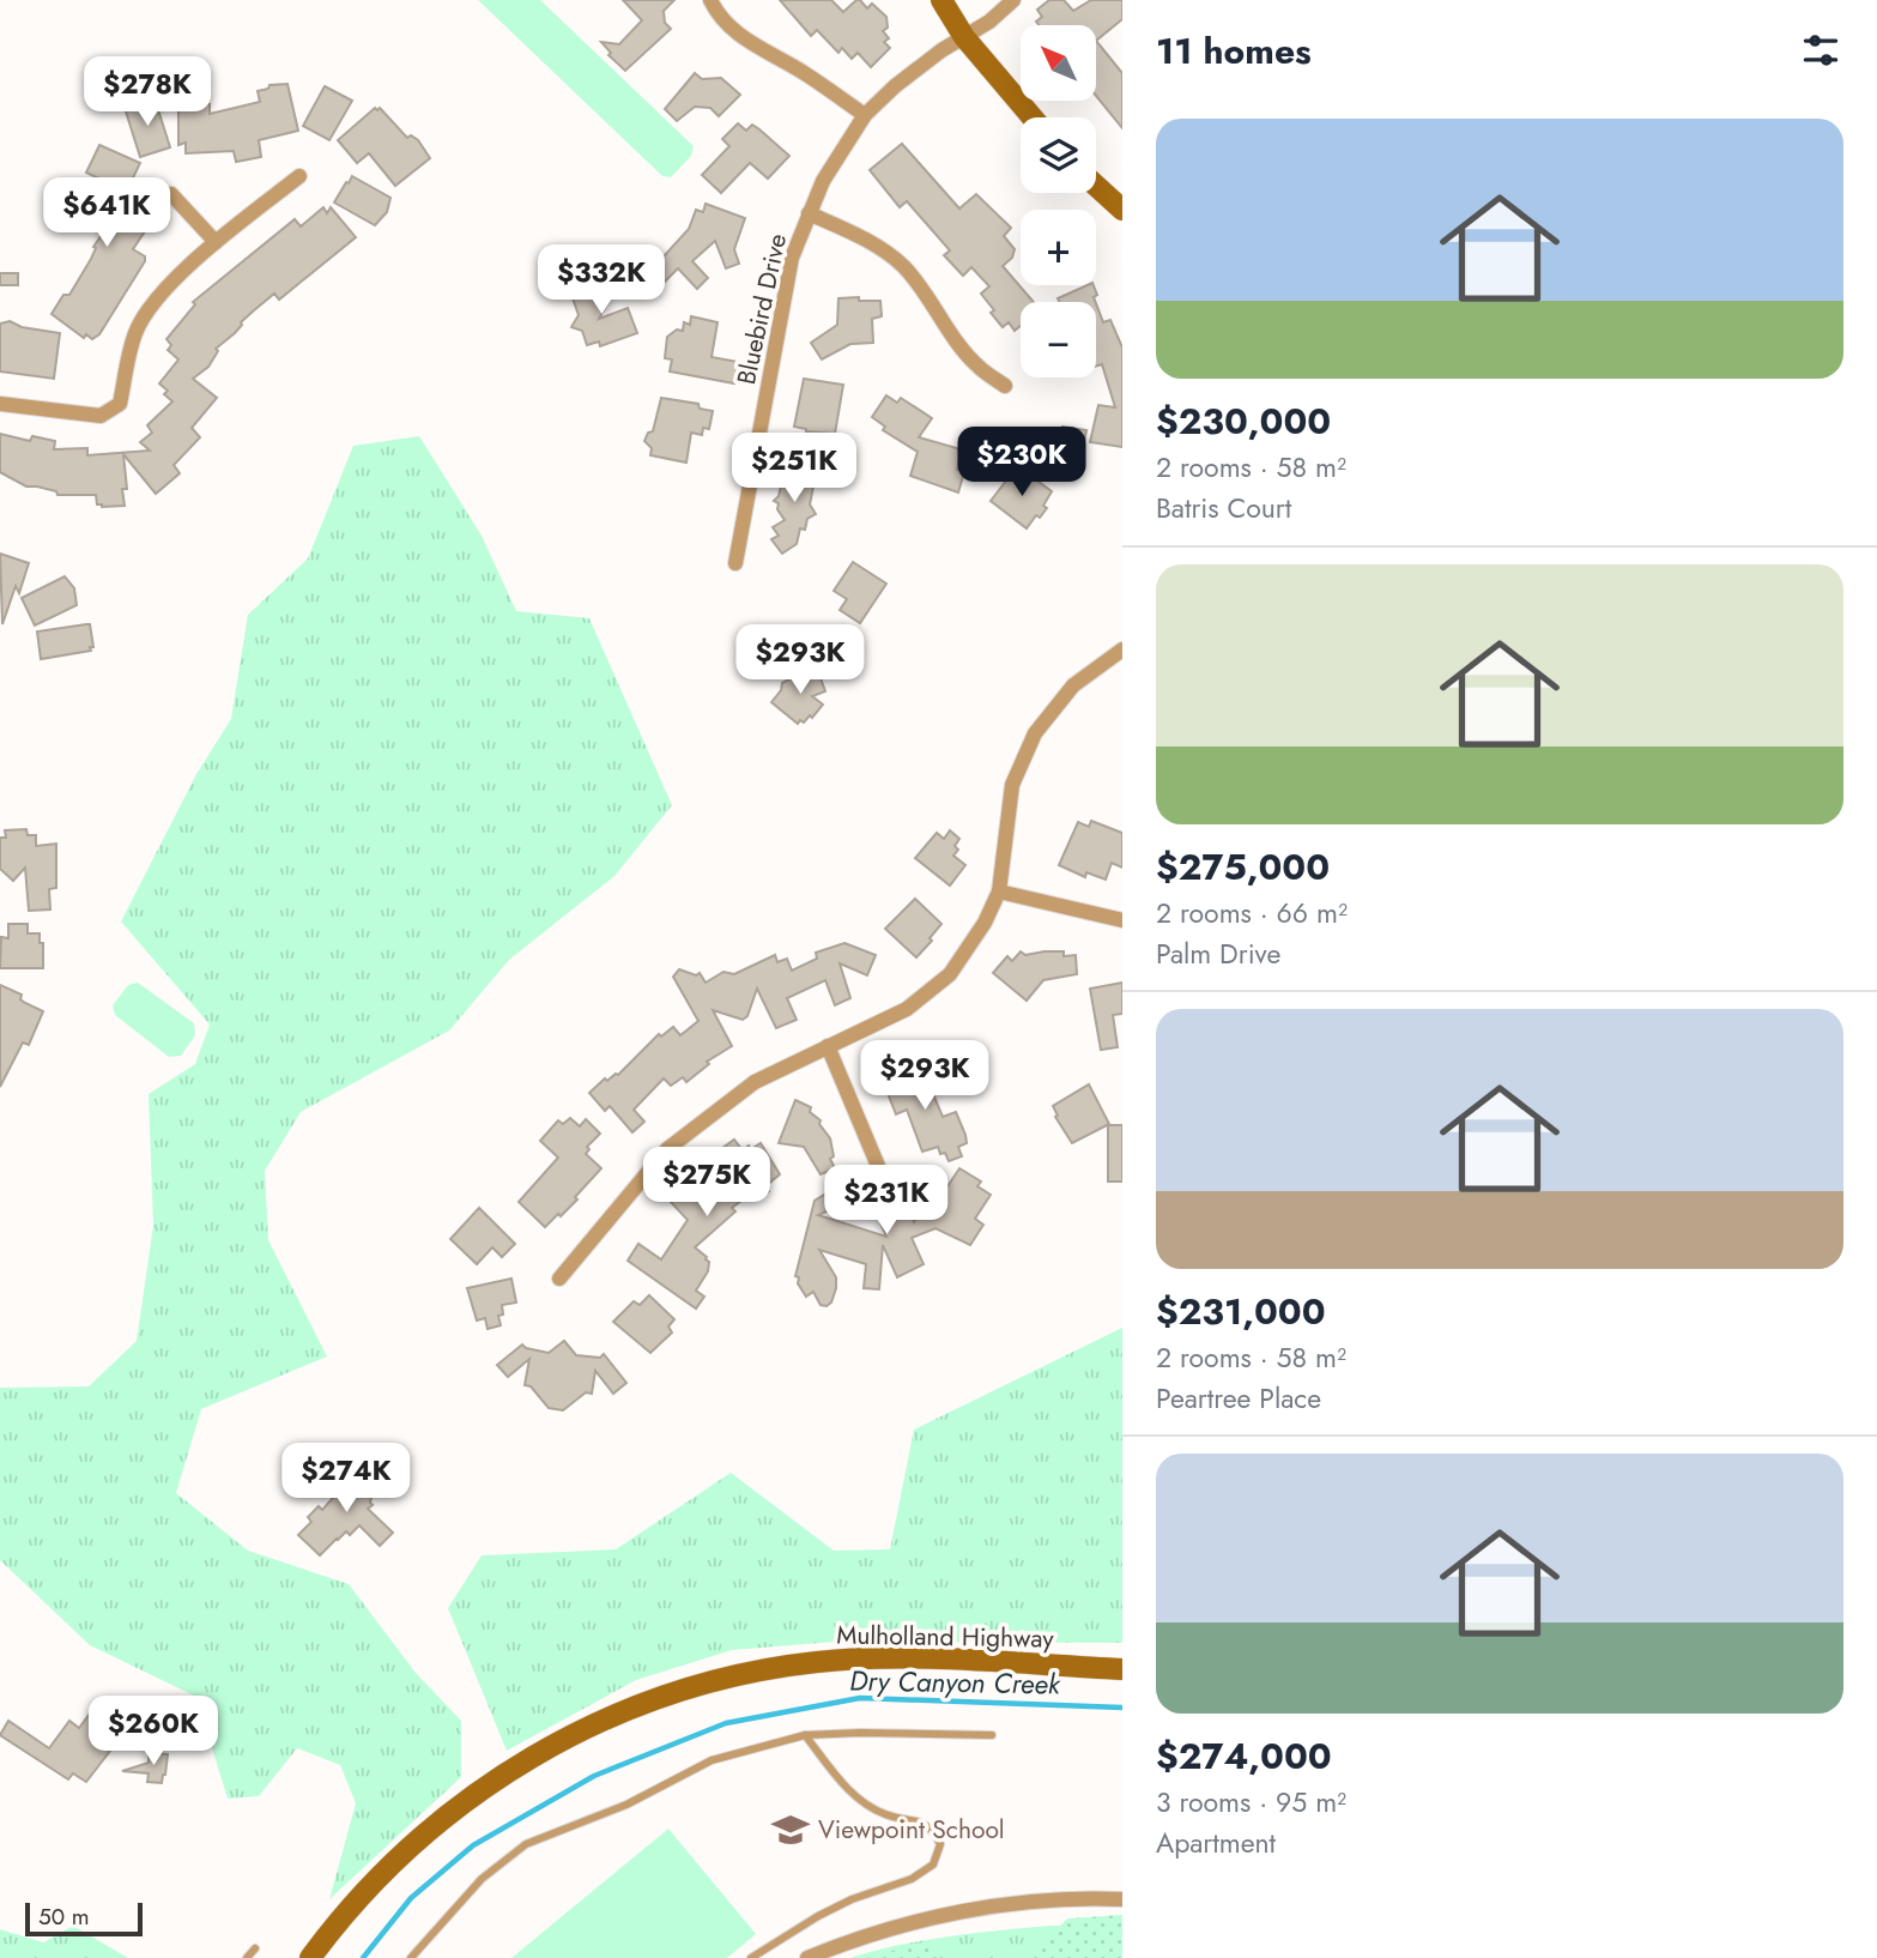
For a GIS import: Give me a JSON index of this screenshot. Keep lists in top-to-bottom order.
{
  "streets": {
    "main road": ["Mulholland Highway"],
    "street": ["Bluebird Drive"]
  },
  "water": ["Dry Canyon Creek"],
  "places": {
    "school or university": ["Viewpoint School"]
  },
  "scale_bar": "50 m",
  "north": "top left",
  "page": {
    "heading": "11 homes",
    "map_buttons": ["+", "−"],
    "price": [
      "$278K",
      "$641K",
      "$332K",
      "$230K",
      "$251K",
      "$293K",
      "$293K",
      "$275K",
      "$231K",
      "$274K",
      "$260K"
    ],
    "list": [
      {
        "name": "$230,000",
        "note": "2 rooms · 58 m² · Batris Court"
      },
      {
        "name": "$275,000",
        "note": "2 rooms · 66 m² · Palm Drive"
      },
      {
        "name": "$231,000",
        "note": "2 rooms · 58 m² · Peartree Place"
      },
      {
        "name": "$274,000",
        "note": "3 rooms · 95 m² · Apartment"
      }
    ],
    "scale": "50 m"
  }
}
